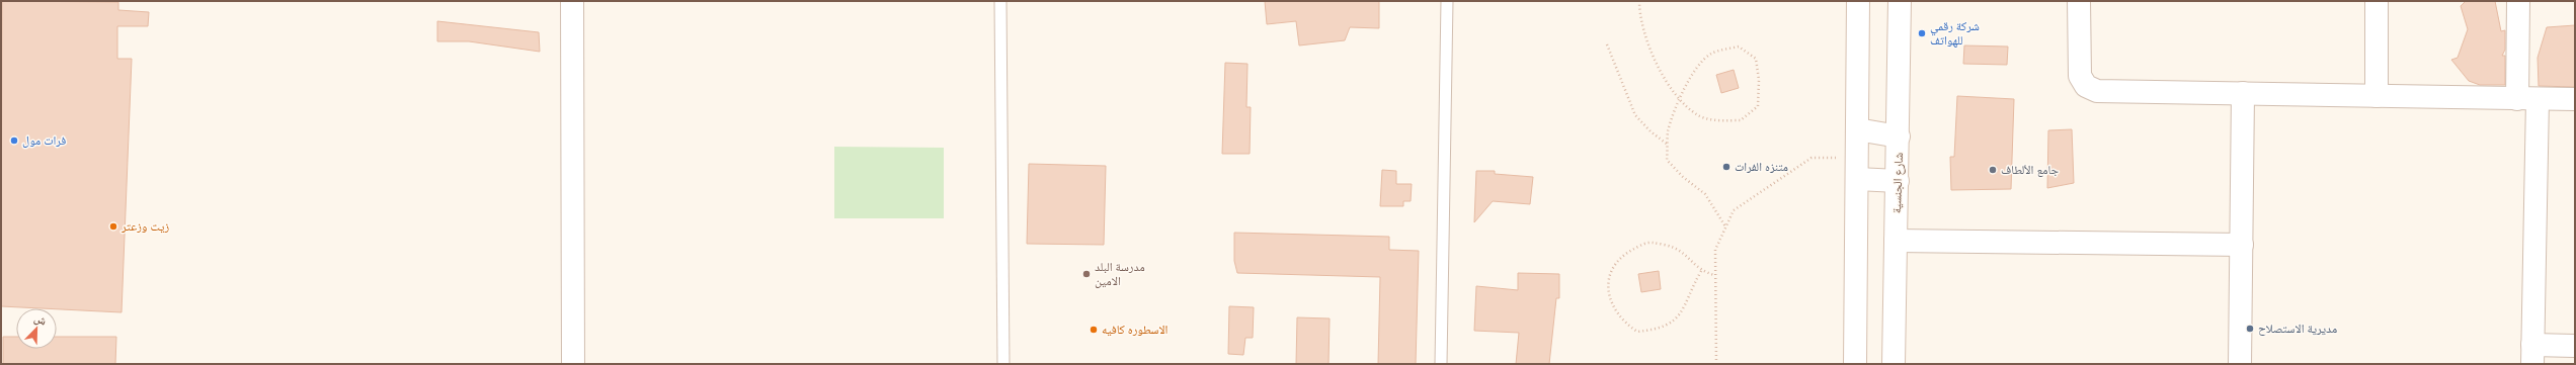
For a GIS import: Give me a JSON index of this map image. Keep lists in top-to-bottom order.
{
  "streets": {
    "street": ["شارع الجنسية"]
  },
  "places": [
    "شركة رقمي للهواتف",
    "فرات مول",
    "متنزه الفرات",
    "جامع الألطاف",
    "زيت وزعتر",
    "مدرسة البلد الامين",
    "مديرية الاستصلاح",
    "الاسطوره كافيه"
  ],
  "north": "top right"
}
